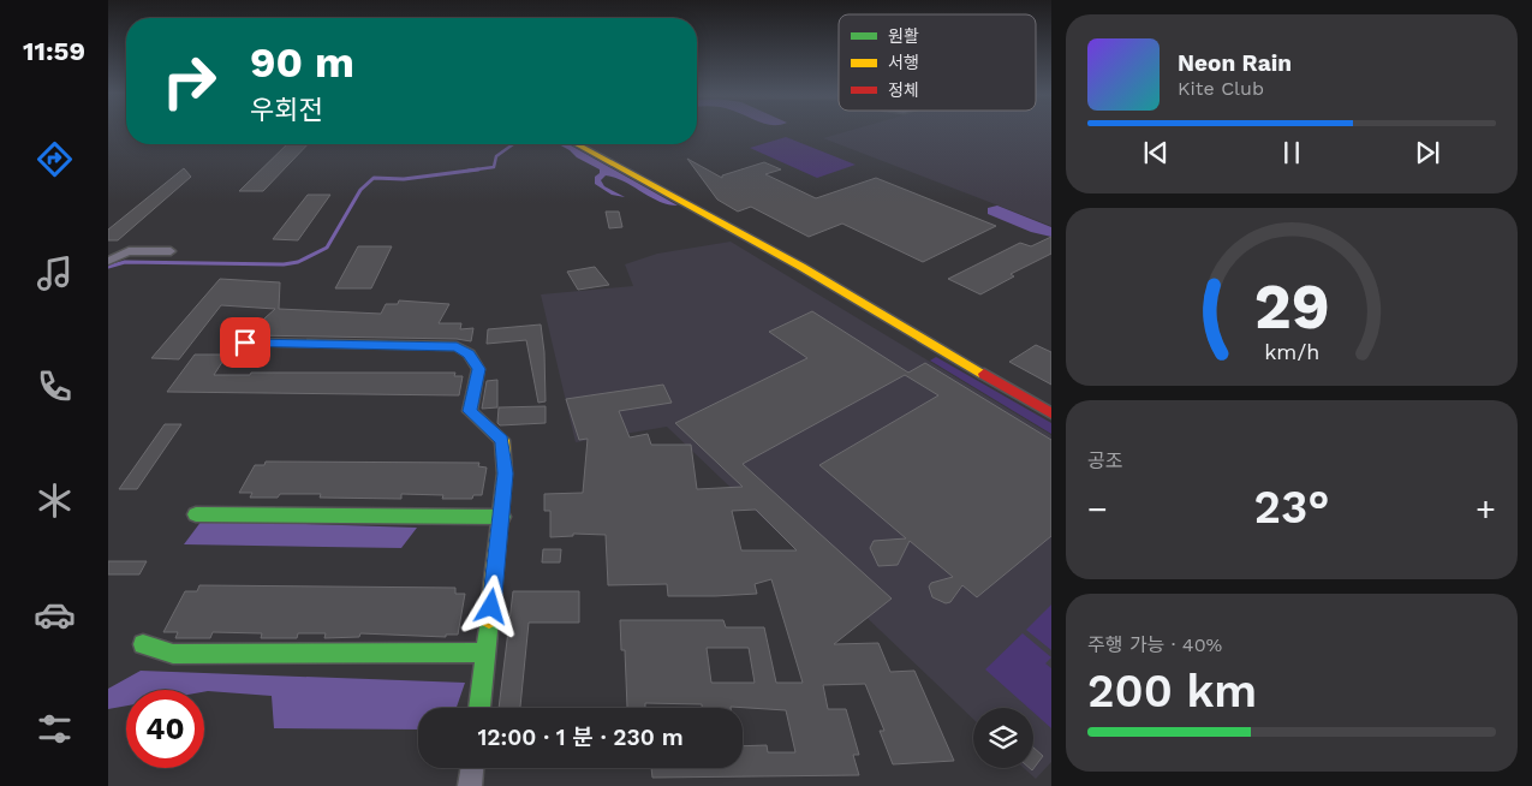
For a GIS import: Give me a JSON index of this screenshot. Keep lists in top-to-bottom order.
{
  "legend": ["원활", "서행", "정체"],
  "page": {
    "tabs": "11:59",
    "turn": ["90 m", "우회전"],
    "song": ["Neon Rain", "Kite Club"],
    "tile": [
      "공조",
      ["주행 가능 · 40%", "200 km"]
    ],
    "heat": ["−", "23°", "+"],
    "limit": "40",
    "trip": "12:00 · 1 분 · 230 m",
    "gauge": ["29", "km/h"]
  }
}
